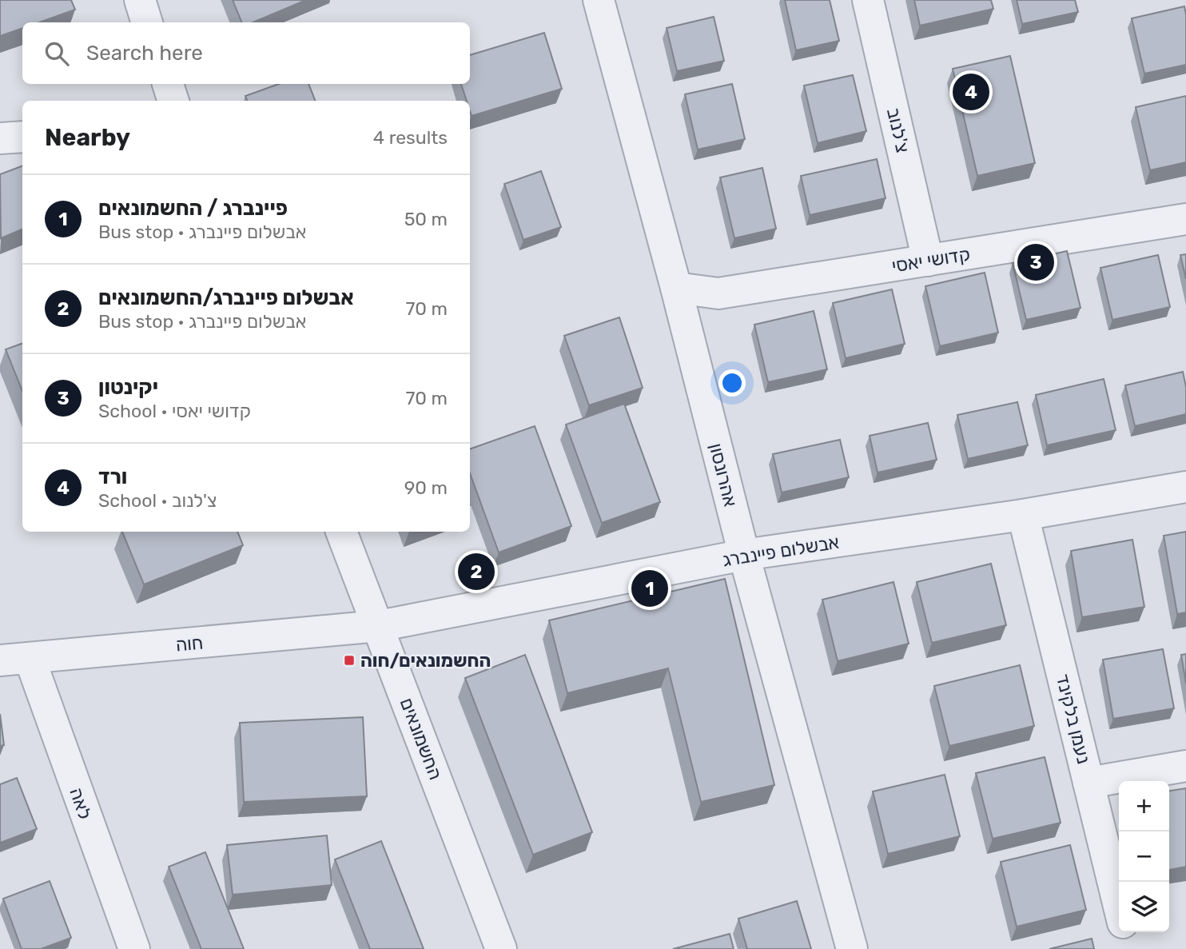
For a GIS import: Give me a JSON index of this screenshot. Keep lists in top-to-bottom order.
{
  "streets": {
    "street": [
      "צ'לנוב",
      "קדושי יאסי",
      "אהרונסון",
      "אבשלום פיינברג",
      "חוה",
      "נעמן בלקינד",
      "החשמונאים",
      "לאה"
    ]
  },
  "crossings": [
    ["צ'לנוב", "קדושי יאסי"],
    ["קדושי יאסי", "אהרונסון"],
    ["אהרונסון", "אבשלום פיינברג"],
    ["אבשלום פיינברג", "חוה"],
    ["אבשלום פיינברג", "נעמן בלקינד"],
    ["אבשלום פיינברג", "החשמונאים"],
    ["חוה", "החשמונאים"],
    ["חוה", "לאה"]
  ],
  "places": {
    "transit": ["החשמונאים/חוה"]
  },
  "page": {
    "search": "Search here",
    "pins": [
      "4",
      "3",
      "2",
      "1"
    ],
    "heading": ["Nearby", "4 results"],
    "list": [
      {
        "mark": "1",
        "name": "פיינברג / החשמונאים",
        "note": "Bus stop · אבשלום פיינברג",
        "value": "50 m"
      },
      {
        "mark": "2",
        "name": "אבשלום פיינברג/החשמונאים",
        "note": "Bus stop · אבשלום פיינברג",
        "value": "70 m"
      },
      {
        "mark": "3",
        "name": "יקינטון",
        "note": "School · קדושי יאסי",
        "value": "70 m"
      },
      {
        "mark": "4",
        "name": "ורד",
        "note": "School · צ'לנוב",
        "value": "90 m"
      }
    ],
    "map_buttons": ["+", "−"]
  }
}
